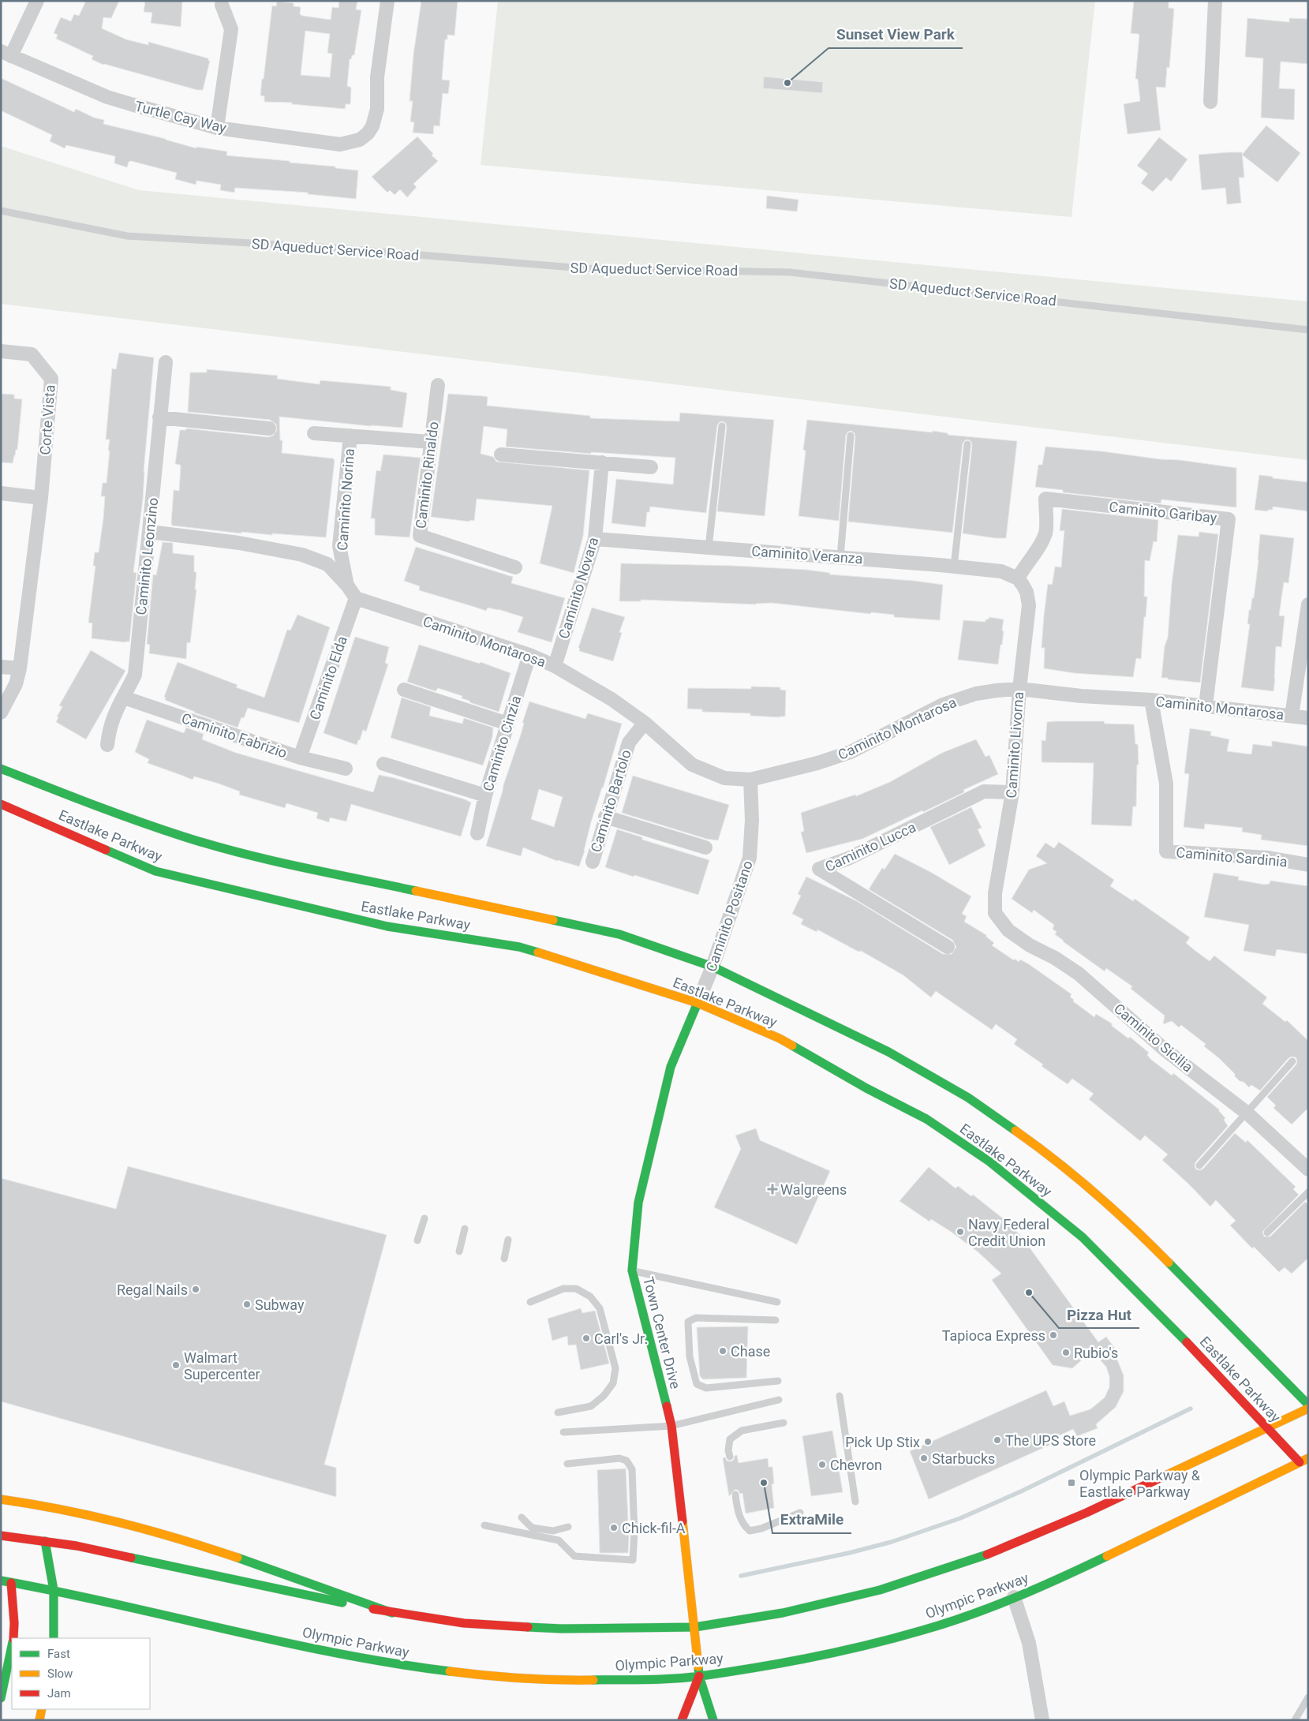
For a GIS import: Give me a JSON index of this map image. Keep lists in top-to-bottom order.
{
  "streets": {
    "main road": ["Eastlake Parkway", "Town Center Drive", "Olympic Parkway"],
    "street": [
      "Turtle Cay Way",
      "Corte Vista",
      "Caminito Rinaldo",
      "Caminito Norina",
      "Caminito Garibay",
      "Caminito Veranza",
      "Caminito Leonzino",
      "Caminito Novara",
      "Caminito Montarosa",
      "Caminito Elda",
      "Caminito Fabrizio",
      "Caminito Cinzia",
      "Caminito Livorna",
      "Caminito Bartolo",
      "Caminito Lucca",
      "Caminito Sardinia",
      "Caminito Positano",
      "Caminito Sicilia"
    ],
    "lane": ["SD Aqueduct Service Road"]
  },
  "crossings": [
    ["Caminito Garibay", "Caminito Veranza"],
    ["Caminito Garibay", "Caminito Montarosa"],
    ["Caminito Garibay", "Caminito Livorna"],
    ["Caminito Veranza", "Caminito Novara"],
    ["Caminito Veranza", "Caminito Livorna"],
    ["Caminito Leonzino", "Caminito Fabrizio"],
    ["Caminito Novara", "Caminito Montarosa"],
    ["Caminito Montarosa", "Caminito Elda"],
    ["Caminito Montarosa", "Caminito Cinzia"],
    ["Caminito Montarosa", "Caminito Livorna"],
    ["Caminito Montarosa", "Caminito Bartolo"],
    ["Caminito Montarosa", "Caminito Sardinia"],
    ["Caminito Montarosa", "Caminito Positano"],
    ["Caminito Elda", "Caminito Fabrizio"],
    ["Caminito Livorna", "Caminito Lucca"],
    ["Caminito Livorna", "Caminito Sicilia"],
    ["Eastlake Parkway", "Caminito Positano"],
    ["Eastlake Parkway", "Town Center Drive"],
    ["Eastlake Parkway", "Olympic Parkway"],
    ["Caminito Positano", "Town Center Drive"],
    ["Town Center Drive", "Olympic Parkway"]
  ],
  "places": {
    "other": [
      "Sunset View Park",
      "Navy Federal Credit Union",
      "Regal Nails",
      "Pizza Hut",
      "Subway",
      "Tapioca Express",
      "Carl's Jr.",
      "Chase",
      "Rubio's",
      "Walmart Supercenter",
      "The UPS Store",
      "Pick Up Stix",
      "Starbucks",
      "Chevron",
      "ExtraMile",
      "Chick-fil-A"
    ],
    "health": ["Walgreens"],
    "transit": ["Olympic Parkway & Eastlake Parkway"]
  },
  "legend": ["Fast", "Slow", "Jam"]
}
